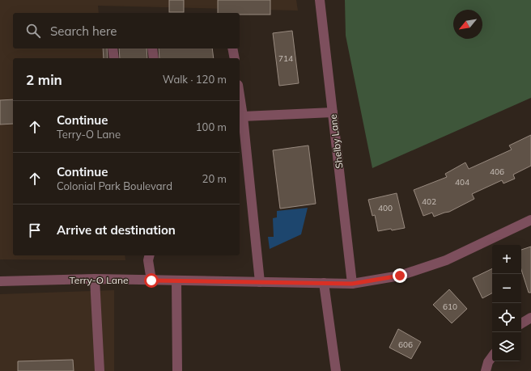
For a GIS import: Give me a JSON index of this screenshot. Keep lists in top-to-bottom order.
{
  "streets": {
    "street": ["Shelby Lane", "Terry-O Lane"]
  },
  "crossings": [
    ["Shelby Lane", "Terry-O Lane"]
  ],
  "house_numbers": [
    "714",
    "406",
    "404",
    "402",
    "400",
    "610",
    "606"
  ],
  "north": "bottom left",
  "page": {
    "search": "Search here",
    "heading": ["2 min", "Walk · 120 m"],
    "list": [
      ["Continue", "Terry-O Lane", "100 m"],
      ["Continue", "Colonial Park Boulevard", "20 m"],
      "Arrive at destination"
    ],
    "map_buttons": ["+", "−"]
  }
}
